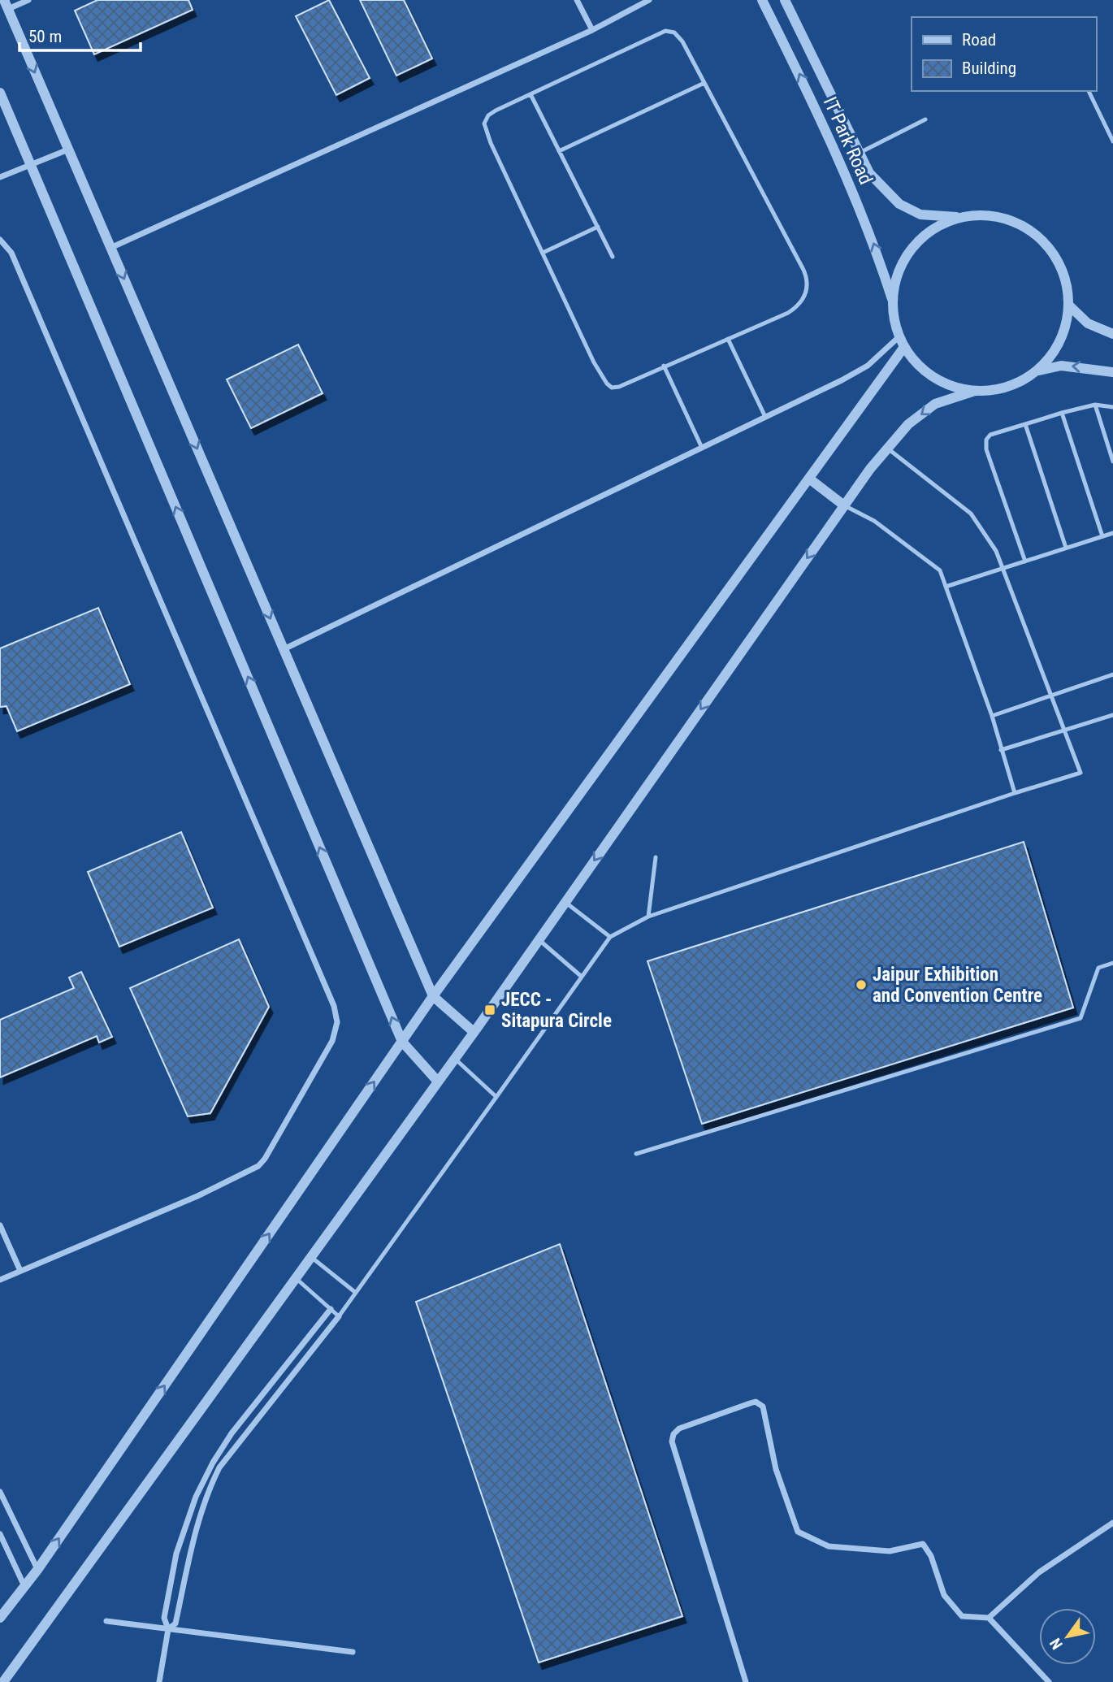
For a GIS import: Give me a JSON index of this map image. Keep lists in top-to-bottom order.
{
  "streets": {
    "street": ["IT Park Road"]
  },
  "places": {
    "other": ["Jaipur Exhibition and Convention Centre"],
    "transit": ["JECC - Sitapura Circle"]
  },
  "legend": ["Road", "Building"],
  "scale_bar": "50 m",
  "north": "bottom left"
}
